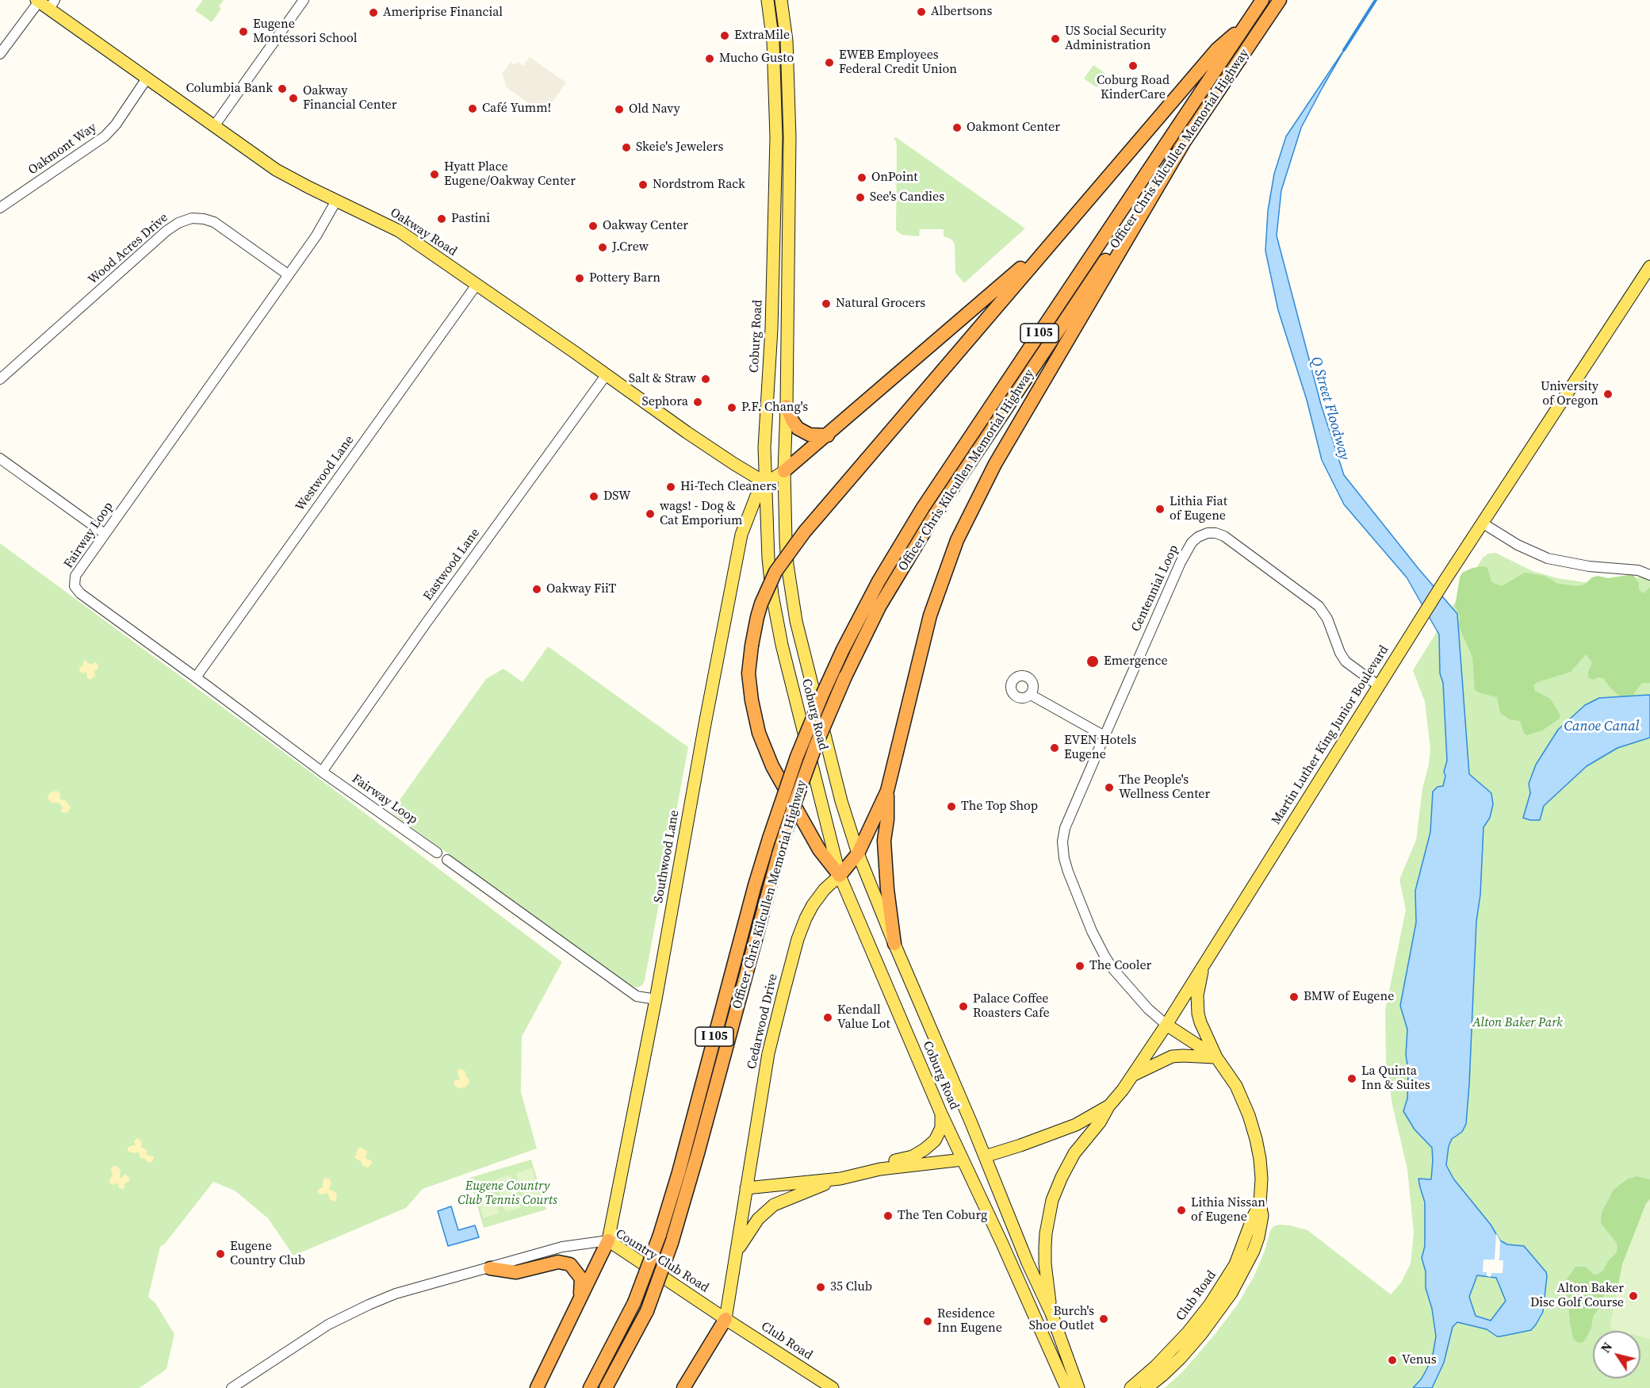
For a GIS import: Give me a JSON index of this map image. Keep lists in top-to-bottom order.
{
  "streets": {
    "highway": ["Officer Chris Kilcullen Memorial Highway", "I 105"],
    "main road": [
      "Oakway Road",
      "Coburg Road",
      "Martin Luther King Junior Boulevard",
      "Southwood Lane",
      "Cedarwood Drive",
      "Country Club Road",
      "Club Road"
    ],
    "street": [
      "Oakmont Way",
      "Wood Acres Drive",
      "Westwood Lane",
      "Fairway Loop",
      "Eastwood Lane",
      "Centennial Loop"
    ]
  },
  "crossings": [
    ["Oakmont Way", "Oakway Road"],
    ["Oakway Road", "Coburg Road"],
    ["Oakway Road", "Westwood Lane"],
    ["Oakway Road", "Fairway Loop"],
    ["Oakway Road", "Eastwood Lane"],
    ["Oakway Road", "Southwood Lane"],
    ["Wood Acres Drive", "Fairway Loop"],
    ["Coburg Road", "Martin Luther King Junior Boulevard"],
    ["Coburg Road", "Southwood Lane"],
    ["Coburg Road", "Cedarwood Drive"],
    ["Westwood Lane", "Fairway Loop"],
    ["Fairway Loop", "Eastwood Lane"],
    ["Centennial Loop", "Martin Luther King Junior Boulevard"],
    ["Centennial Loop", "Club Road"],
    ["Martin Luther King Junior Boulevard", "Club Road"],
    ["Southwood Lane", "Country Club Road"],
    ["Country Club Road", "Club Road"]
  ],
  "water": ["Q Street Floodway", "Canoe Canal"],
  "parks": ["Alton Baker Park", "Eugene Country Club Tennis Courts"],
  "places": [
    "Albertsons",
    "Ameriprise Financial",
    "Eugene Montessori School",
    "ExtraMile",
    "US Social Security Administration",
    "Mucho Gusto",
    "EWEB Employees Federal Credit Union",
    "Coburg Road KinderCare",
    "Columbia Bank",
    "Oakway Financial Center",
    "Café Yumm!",
    "Old Navy",
    "Oakmont Center",
    "Skeie's Jewelers",
    "Hyatt Place Eugene/Oakway Center",
    "OnPoint",
    "Nordstrom Rack",
    "See's Candies",
    "Pastini",
    "Oakway Center",
    "J.Crew",
    "Pottery Barn",
    "Natural Grocers",
    "Salt & Straw",
    "University of Oregon",
    "Sephora",
    "P.F. Chang's",
    "Hi-Tech Cleaners",
    "DSW",
    "Lithia Fiat of Eugene",
    "wags! - Dog & Cat Emporium",
    "Oakway FiiT",
    "Emergence",
    "EVEN Hotels Eugene",
    "The People's Wellness Center",
    "The Top Shop",
    "The Cooler",
    "BMW of Eugene",
    "Palace Coffee Roasters Cafe",
    "Kendall Value Lot",
    "La Quinta Inn & Suites",
    "Lithia Nissan of Eugene",
    "The Ten Coburg",
    "Eugene Country Club",
    "35 Club",
    "Alton Baker Disc Golf Course",
    "Burch's Shoe Outlet",
    "Residence Inn Eugene",
    "Venus"
  ],
  "north": "top left"
}
